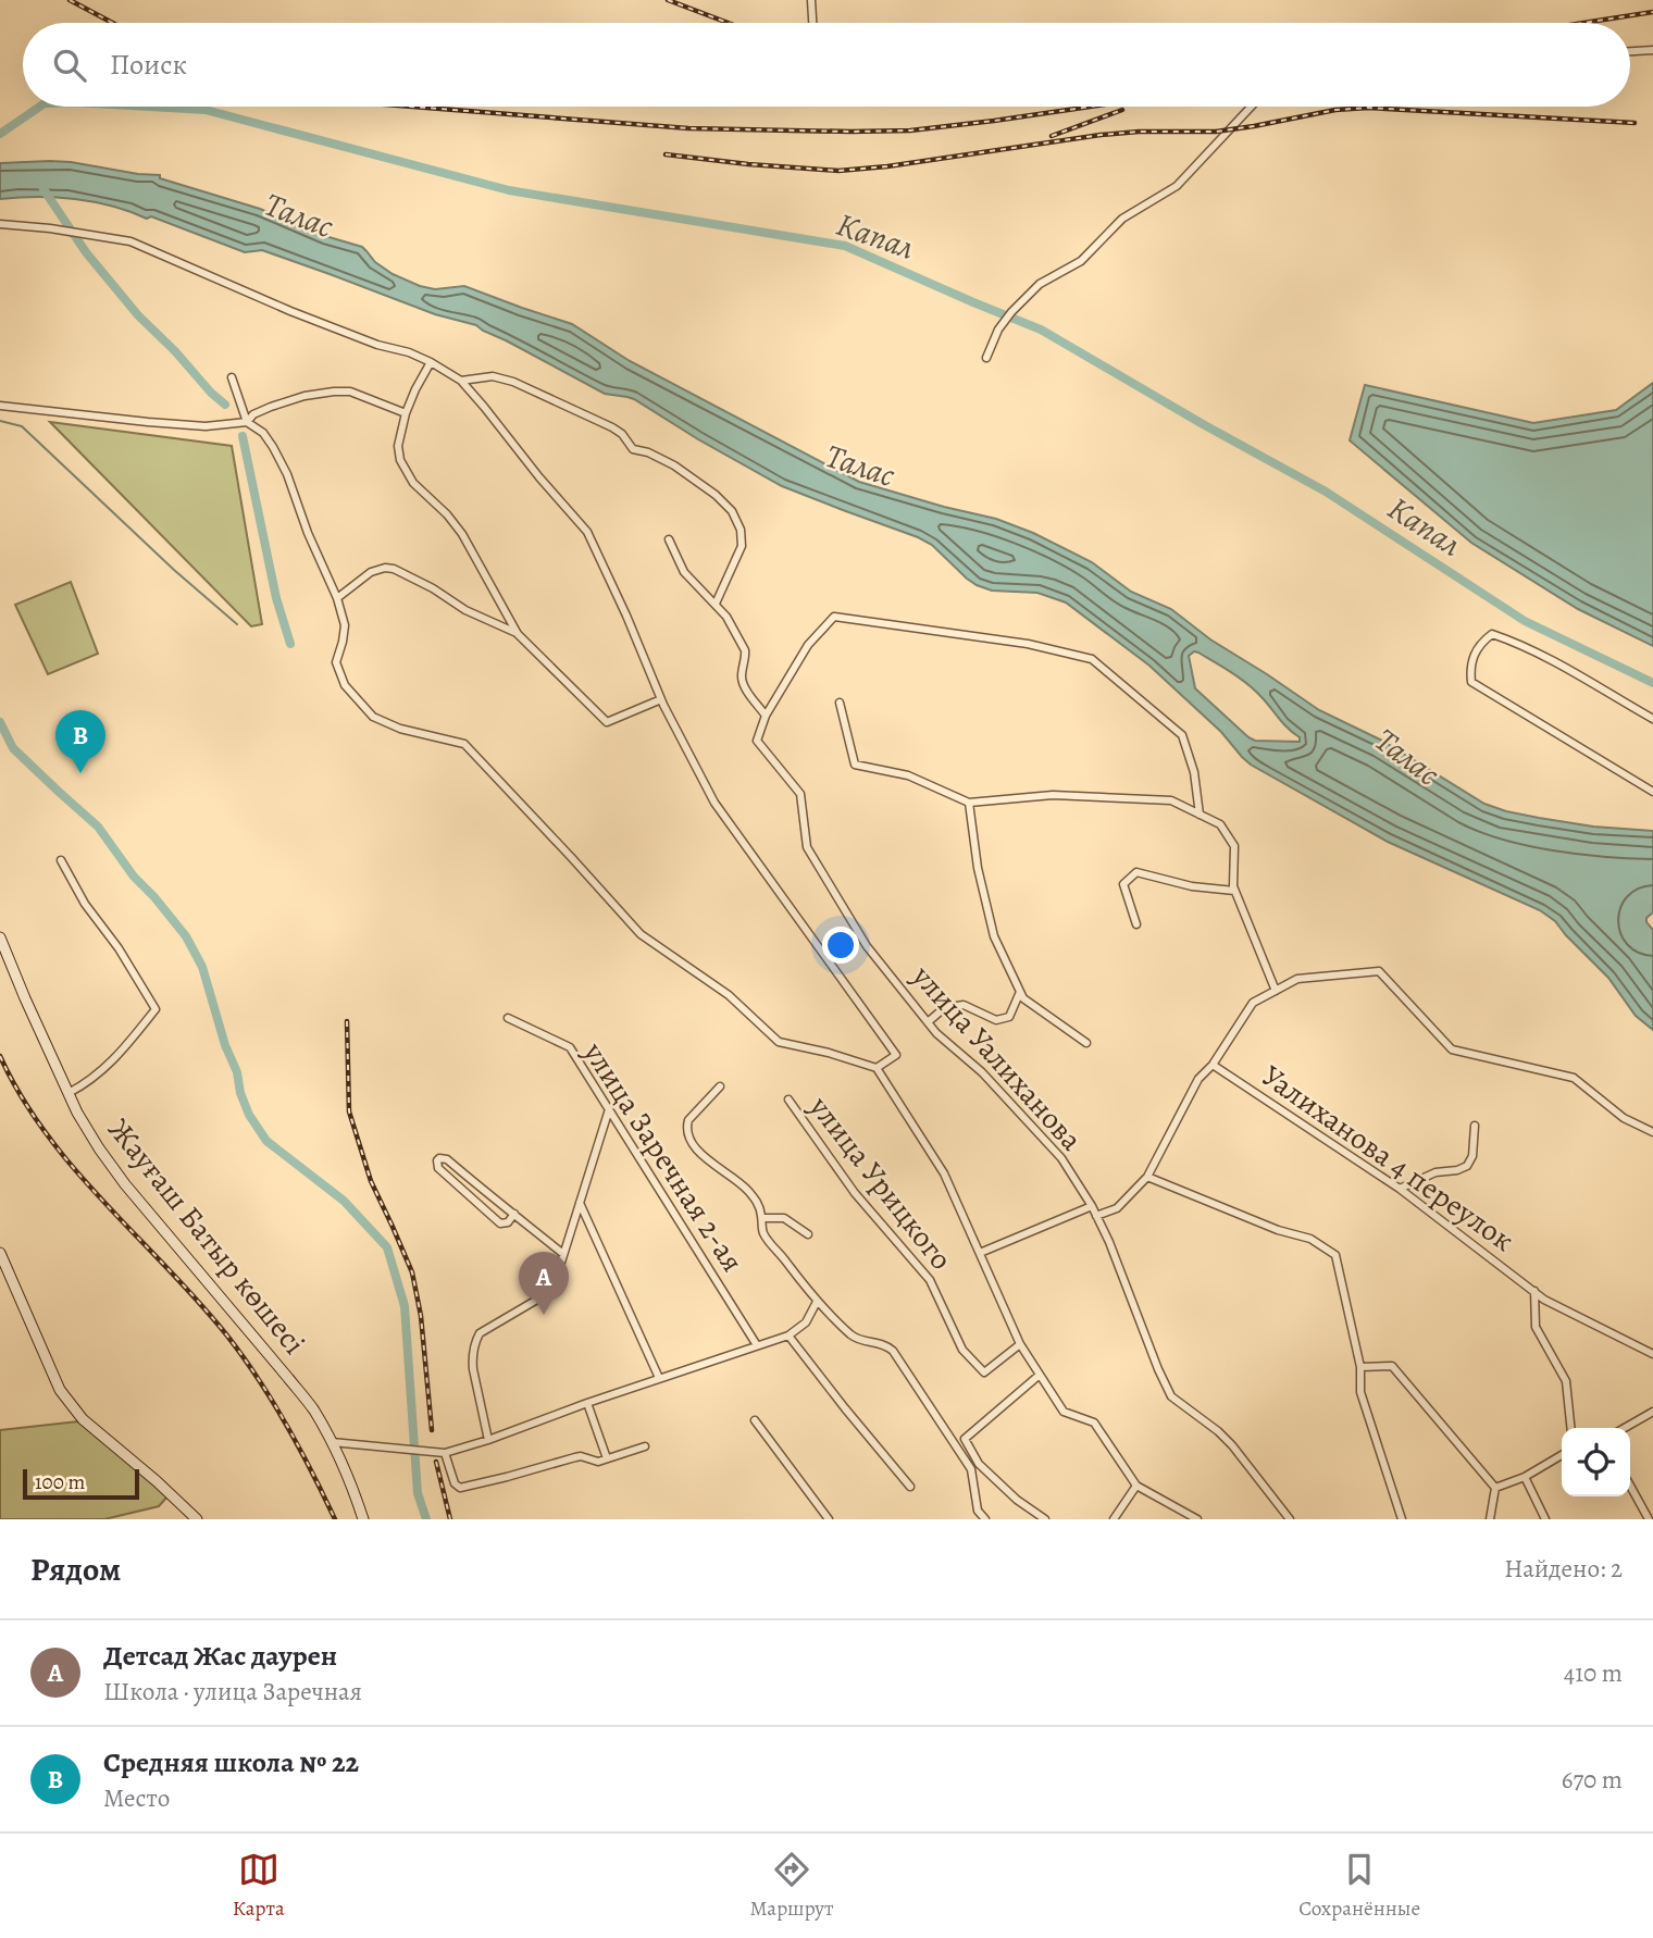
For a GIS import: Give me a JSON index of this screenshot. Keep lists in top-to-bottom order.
{
  "streets": {
    "main road": ["Жауғаш Батыр көшесі"],
    "street": [
      "улица Уалиханова",
      "улица Заречная 2-ая",
      "Уалиханова 4 переулок",
      "улица Урицкого"
    ]
  },
  "water": ["Талас", "Капал"],
  "scale_bar": "100 m",
  "page": {
    "search": "Поиск",
    "pins": ["B", "A"],
    "scale": "100 m",
    "heading": ["Рядом", "Найдено: 2"],
    "list": [
      {
        "mark": "A",
        "name": "Детсад Жас даурен",
        "note": "Школа · улица Заречная",
        "value": "410 m"
      },
      {
        "mark": "B",
        "name": "Средняя школа № 22",
        "note": "Место",
        "value": "670 m"
      }
    ],
    "nav": ["Карта", "Маршрут", "Сохранённые"]
  }
}
